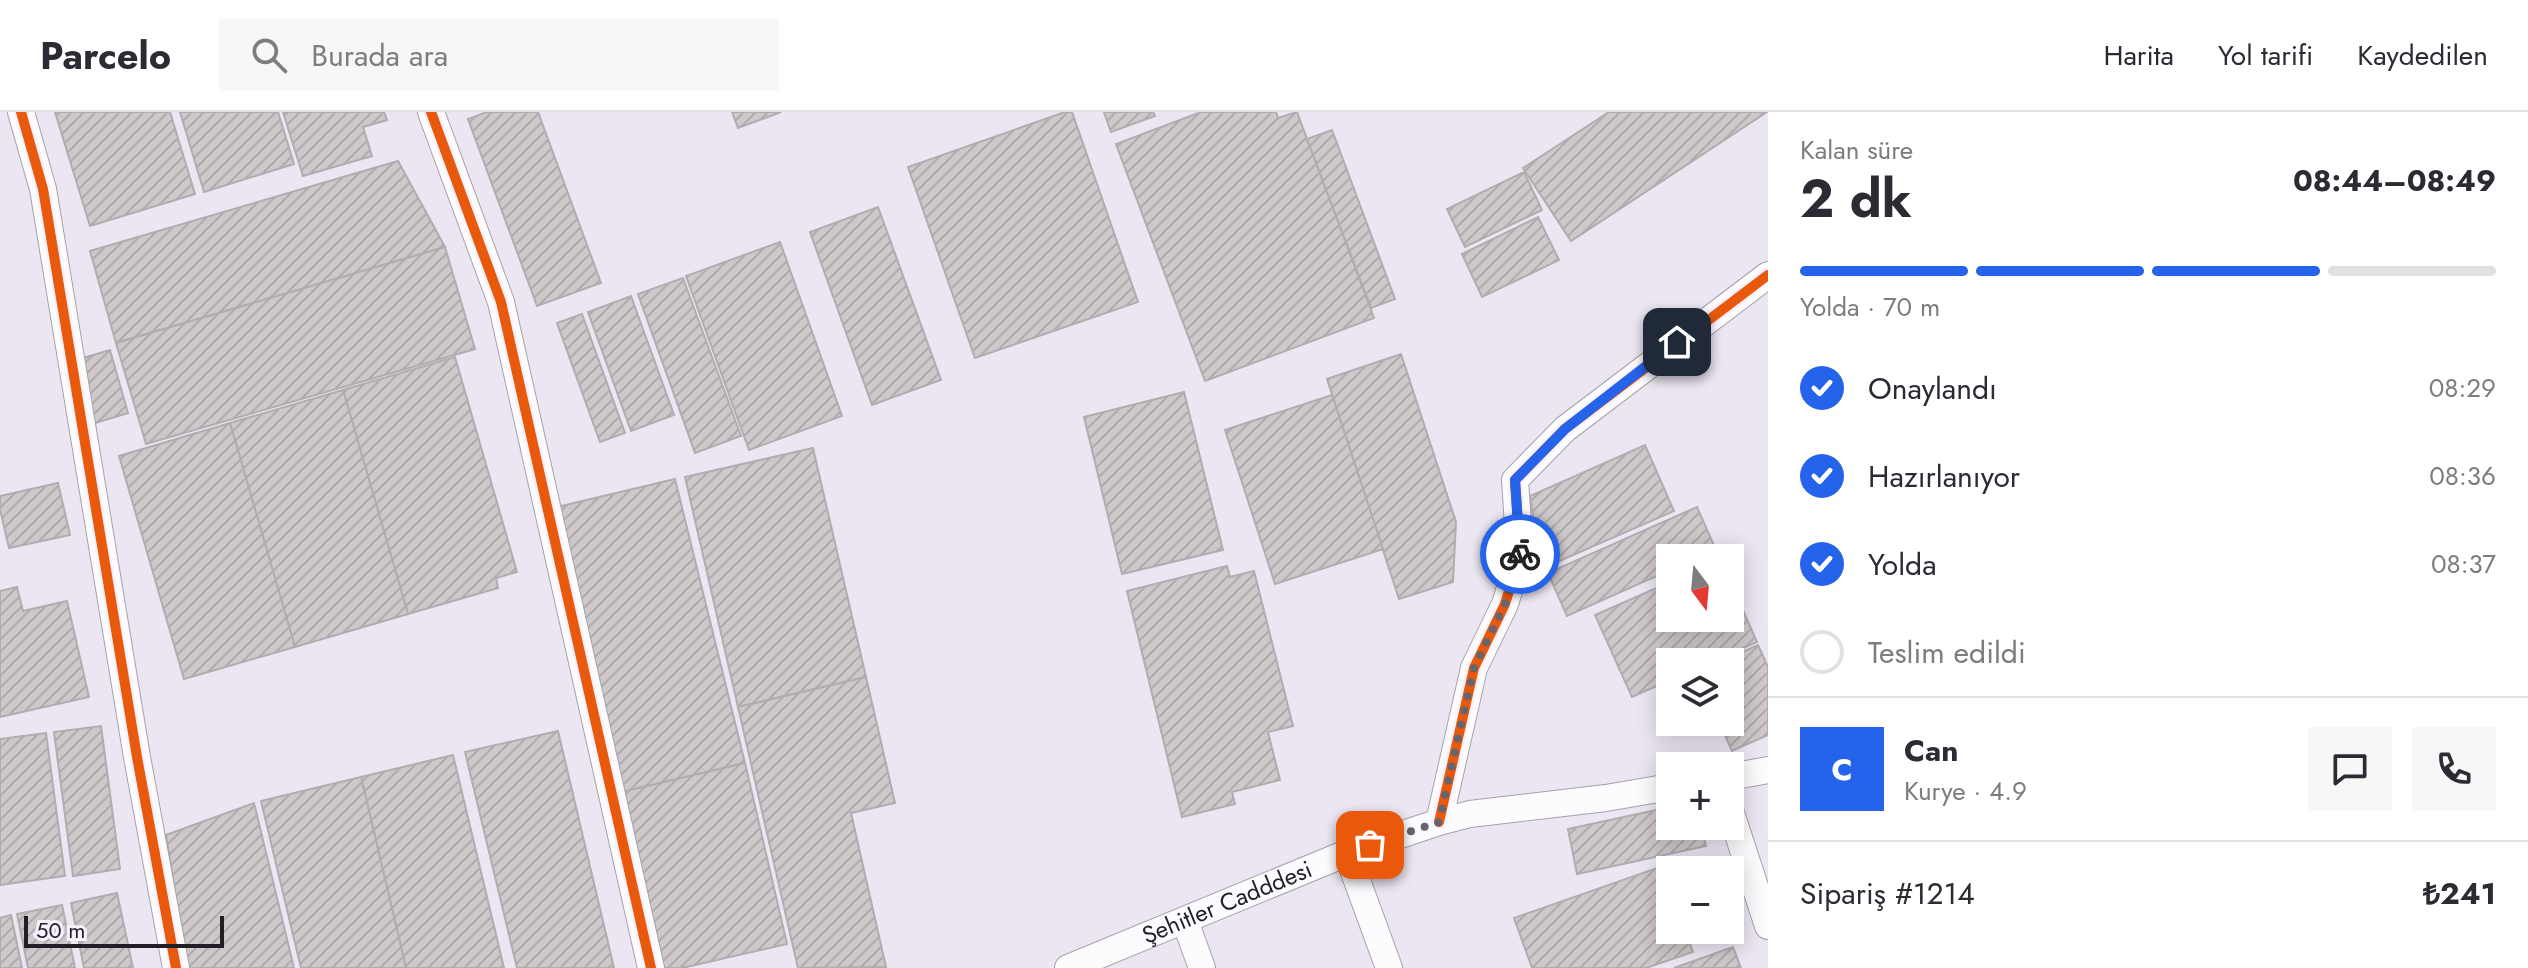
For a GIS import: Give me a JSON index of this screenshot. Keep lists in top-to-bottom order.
{
  "streets": {
    "street": ["Şehitler Cadddesi"]
  },
  "scale_bar": "50 m",
  "north": "bottom",
  "page": {
    "header": "Parcelo",
    "search": "Burada ara",
    "nav": ["Harita", "Yol tarifi", "Kaydedilen"],
    "heading": ["2 dk", "Kalan süre", "08:44–08:49"],
    "panel": [
      "Can",
      "Kurye · 4.9",
      "Sipariş #1214",
      "₺241"
    ],
    "bar": "Yolda · 70 m",
    "list": [
      ["Onaylandı", "08:29"],
      ["Hazırlanıyor", "08:36"],
      ["Yolda", "08:37"],
      "Teslim edildi"
    ],
    "map_buttons": ["+", "−"],
    "round": "C",
    "scale": "50 m"
  }
}
